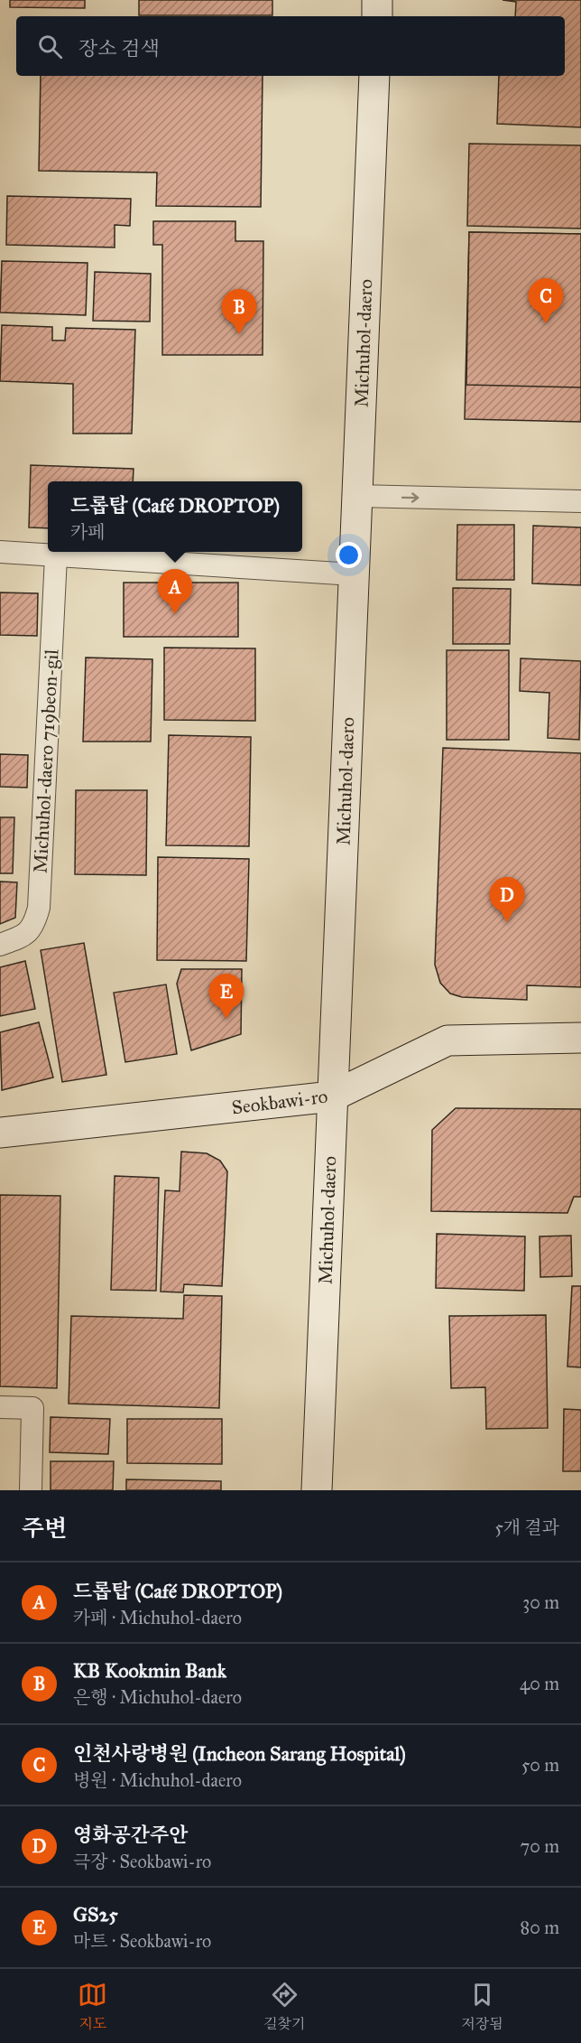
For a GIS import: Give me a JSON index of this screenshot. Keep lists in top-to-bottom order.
{
  "streets": {
    "main road": ["Michuhol-daero", "Seokbawi-ro"],
    "lane": ["Michuhol-daero 719beon-gil"]
  },
  "crossings": [
    ["Michuhol-daero", "Seokbawi-ro"]
  ],
  "page": {
    "search": "장소 검색",
    "pins": [
      "C",
      "B",
      "A",
      "D",
      "E"
    ],
    "popup": ["드롭탑 (Café DROPTOP)", "카페"],
    "heading": ["주변", "5개 결과"],
    "list": [
      {
        "mark": "A",
        "name": "드롭탑 (Café DROPTOP)",
        "note": "카페 · Michuhol-daero",
        "value": "30 m"
      },
      {
        "mark": "B",
        "name": "KB Kookmin Bank",
        "note": "은행 · Michuhol-daero",
        "value": "40 m"
      },
      {
        "mark": "C",
        "name": "인천사랑병원 (Incheon Sarang Hospital)",
        "note": "병원 · Michuhol-daero",
        "value": "50 m"
      },
      {
        "mark": "D",
        "name": "영화공간주안",
        "note": "극장 · Seokbawi-ro",
        "value": "70 m"
      },
      {
        "mark": "E",
        "name": "GS25",
        "note": "마트 · Seokbawi-ro",
        "value": "80 m"
      }
    ],
    "nav": ["지도", "길찾기", "저장됨"]
  }
}
